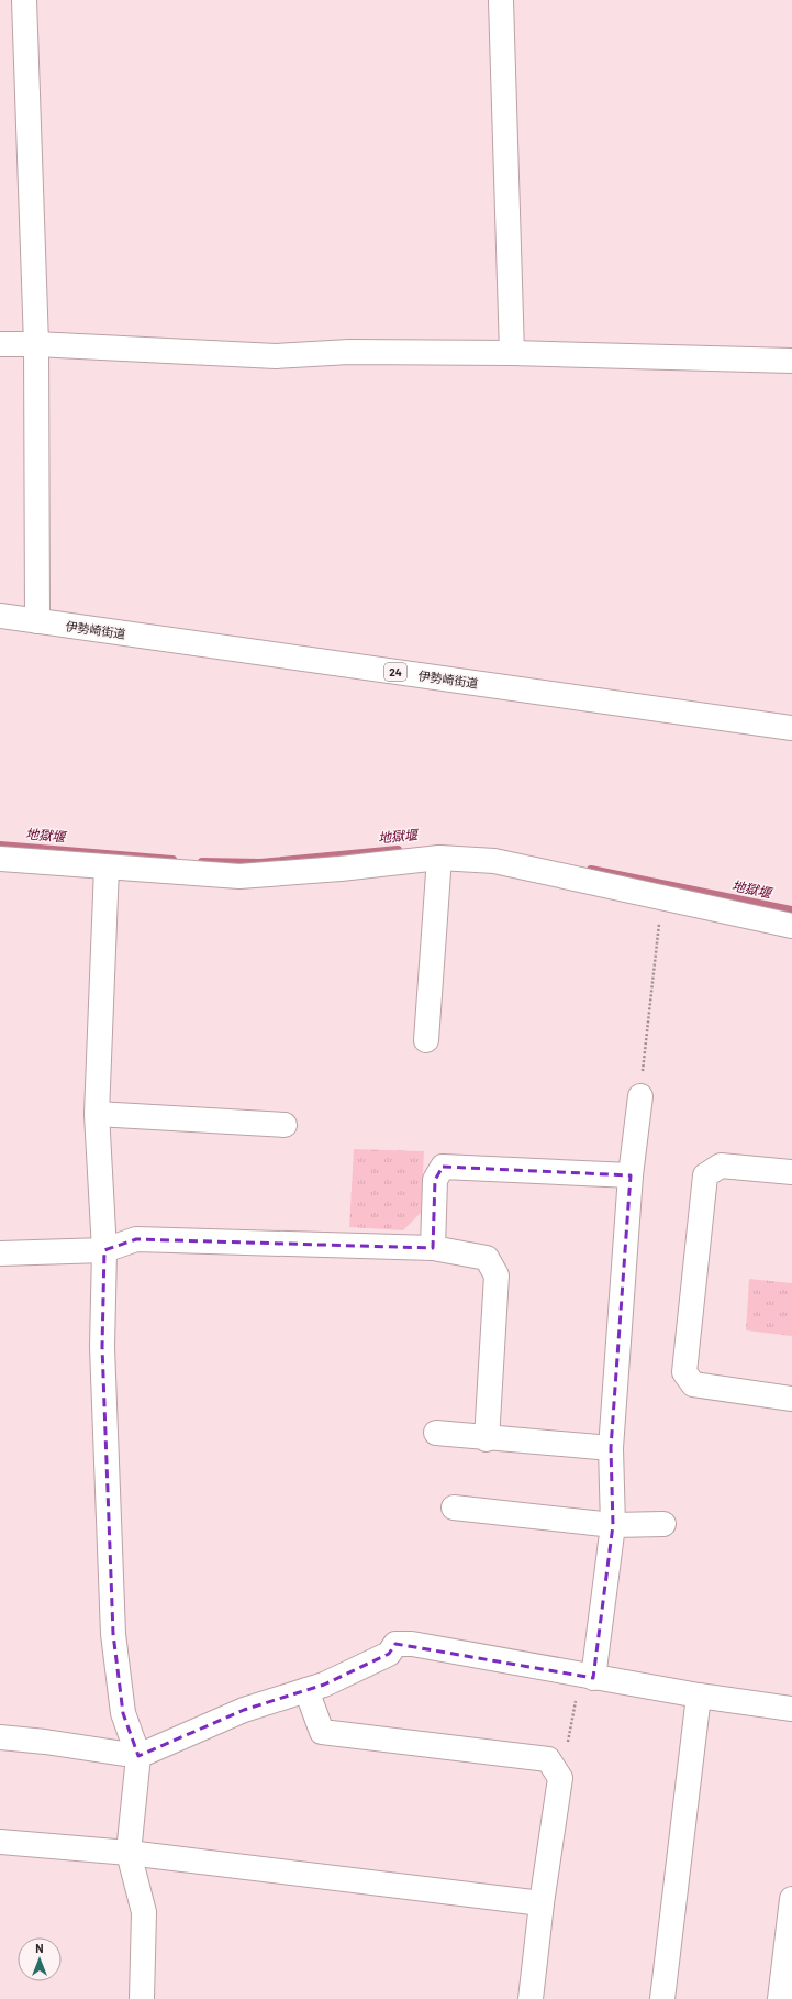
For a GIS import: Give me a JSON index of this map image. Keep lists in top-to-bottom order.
{
  "streets": {
    "street": ["伊勢崎街道", "24"]
  },
  "water": ["地獄堰"],
  "north": "top"
}
